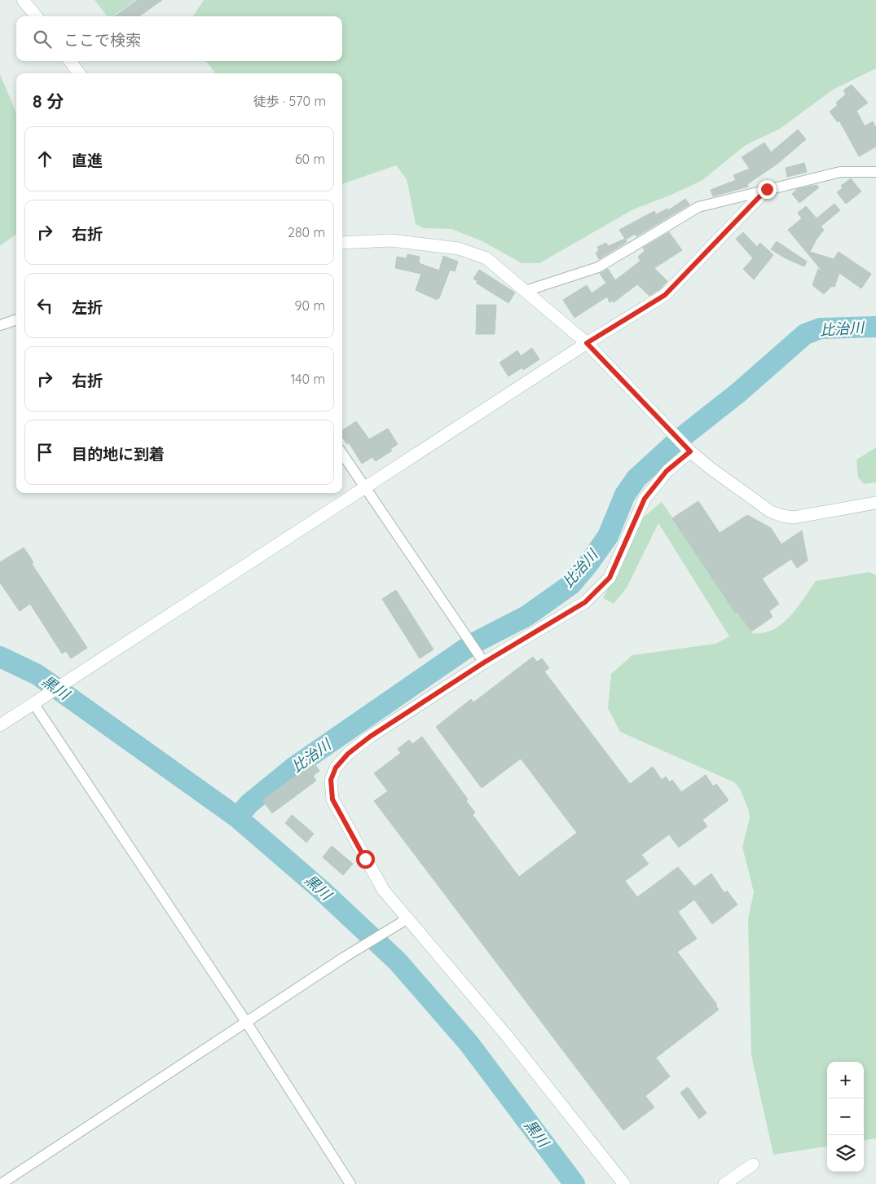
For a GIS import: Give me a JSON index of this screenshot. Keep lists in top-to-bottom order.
{
  "water": ["比治川", "黒川"],
  "page": {
    "search": "ここで検索",
    "heading": ["8 分", "徒歩 · 570 m"],
    "list": [
      ["直進", "60 m"],
      ["右折", "280 m"],
      ["左折", "90 m"],
      ["右折", "140 m"],
      "目的地に到着"
    ],
    "map_buttons": ["+", "−"]
  }
}
